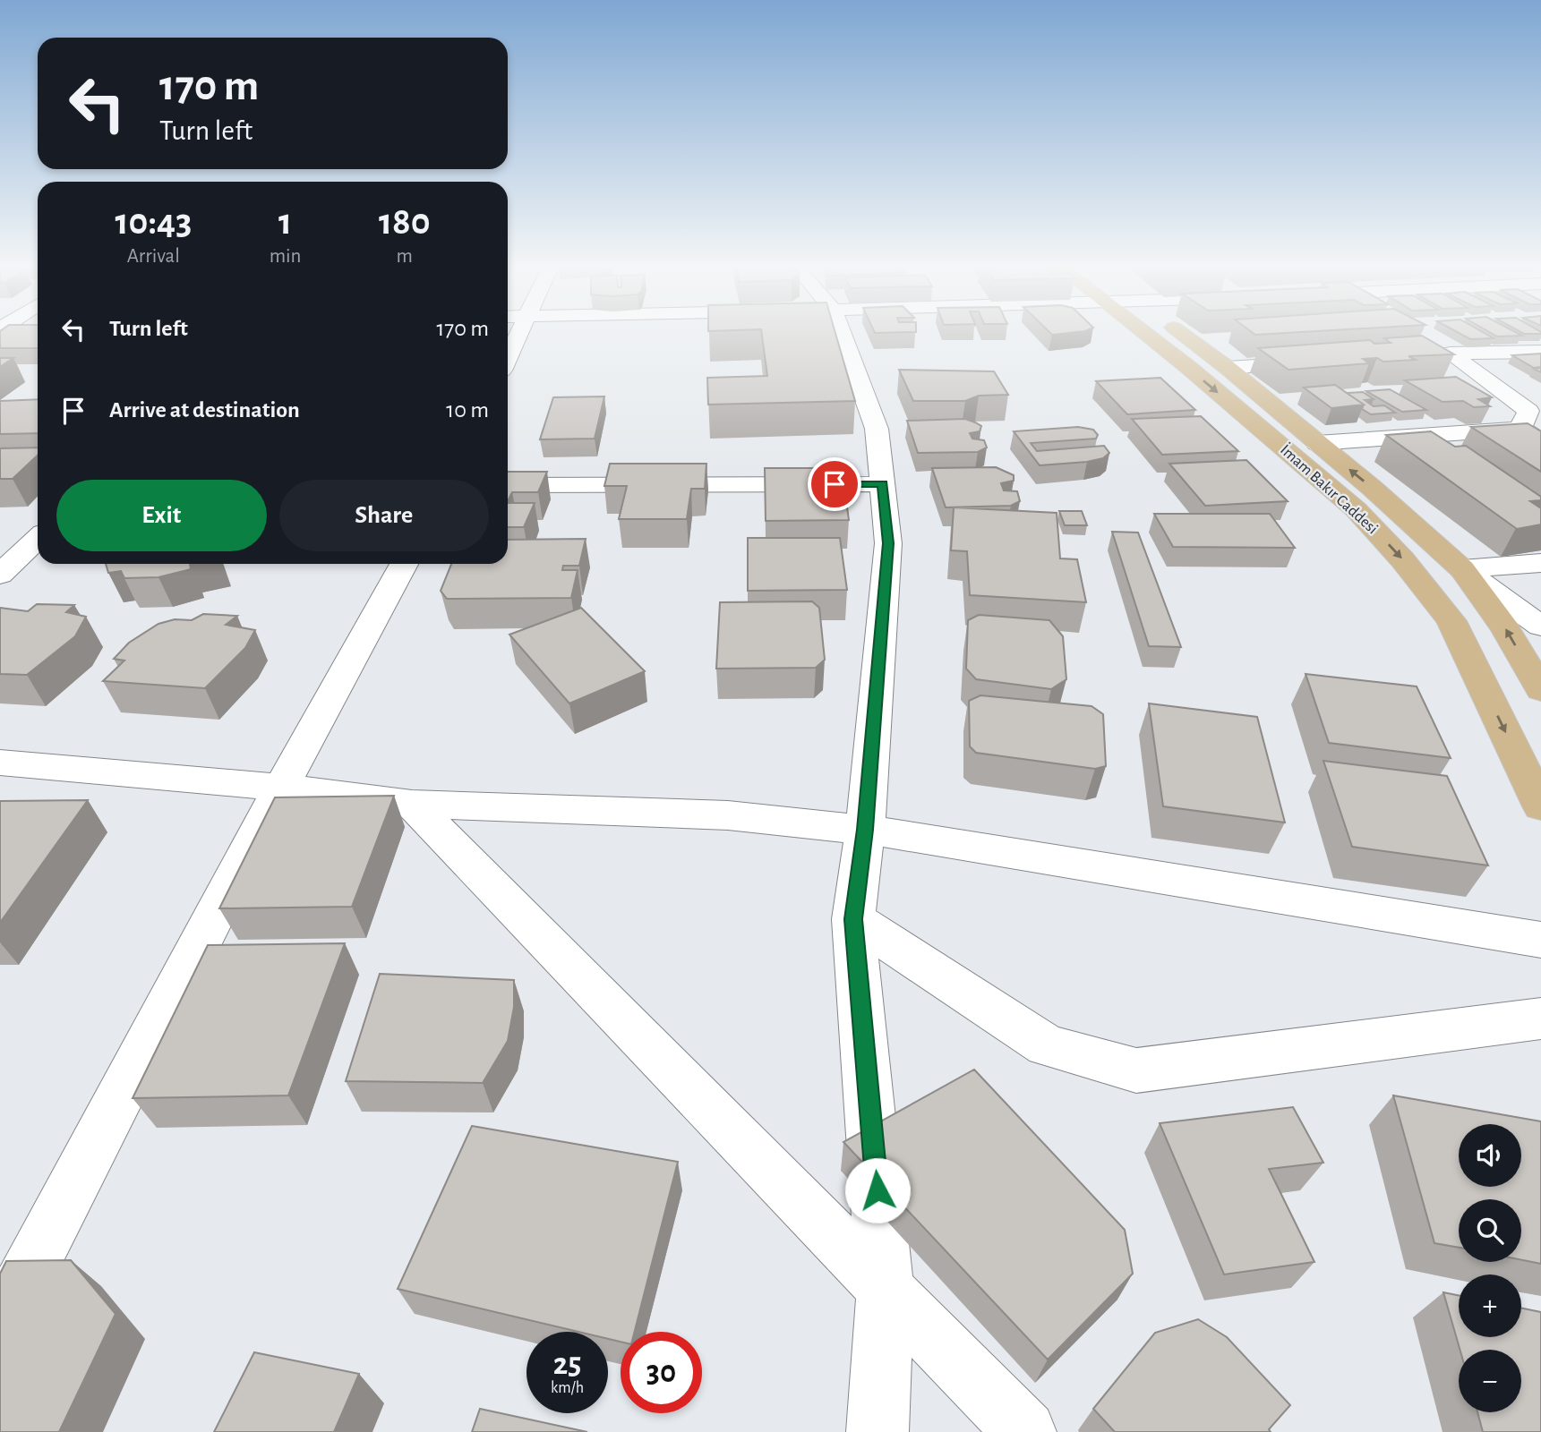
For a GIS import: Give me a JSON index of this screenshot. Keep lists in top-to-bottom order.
{
  "streets": {
    "main road": ["İmam Bakır Caddesi"]
  },
  "page": {
    "turn": ["170 m", "Turn left"],
    "eta": [
      "10:43",
      "Arrival",
      "1",
      "min",
      "180",
      "m"
    ],
    "list": [
      {
        "name": "Turn left",
        "value": "170 m"
      },
      {
        "name": "Arrive at destination",
        "value": "10 m"
      }
    ],
    "buttons": ["Exit", "Share"],
    "map_buttons": ["+", "−"],
    "speed": "25 km/h",
    "limit": "30"
  }
}
